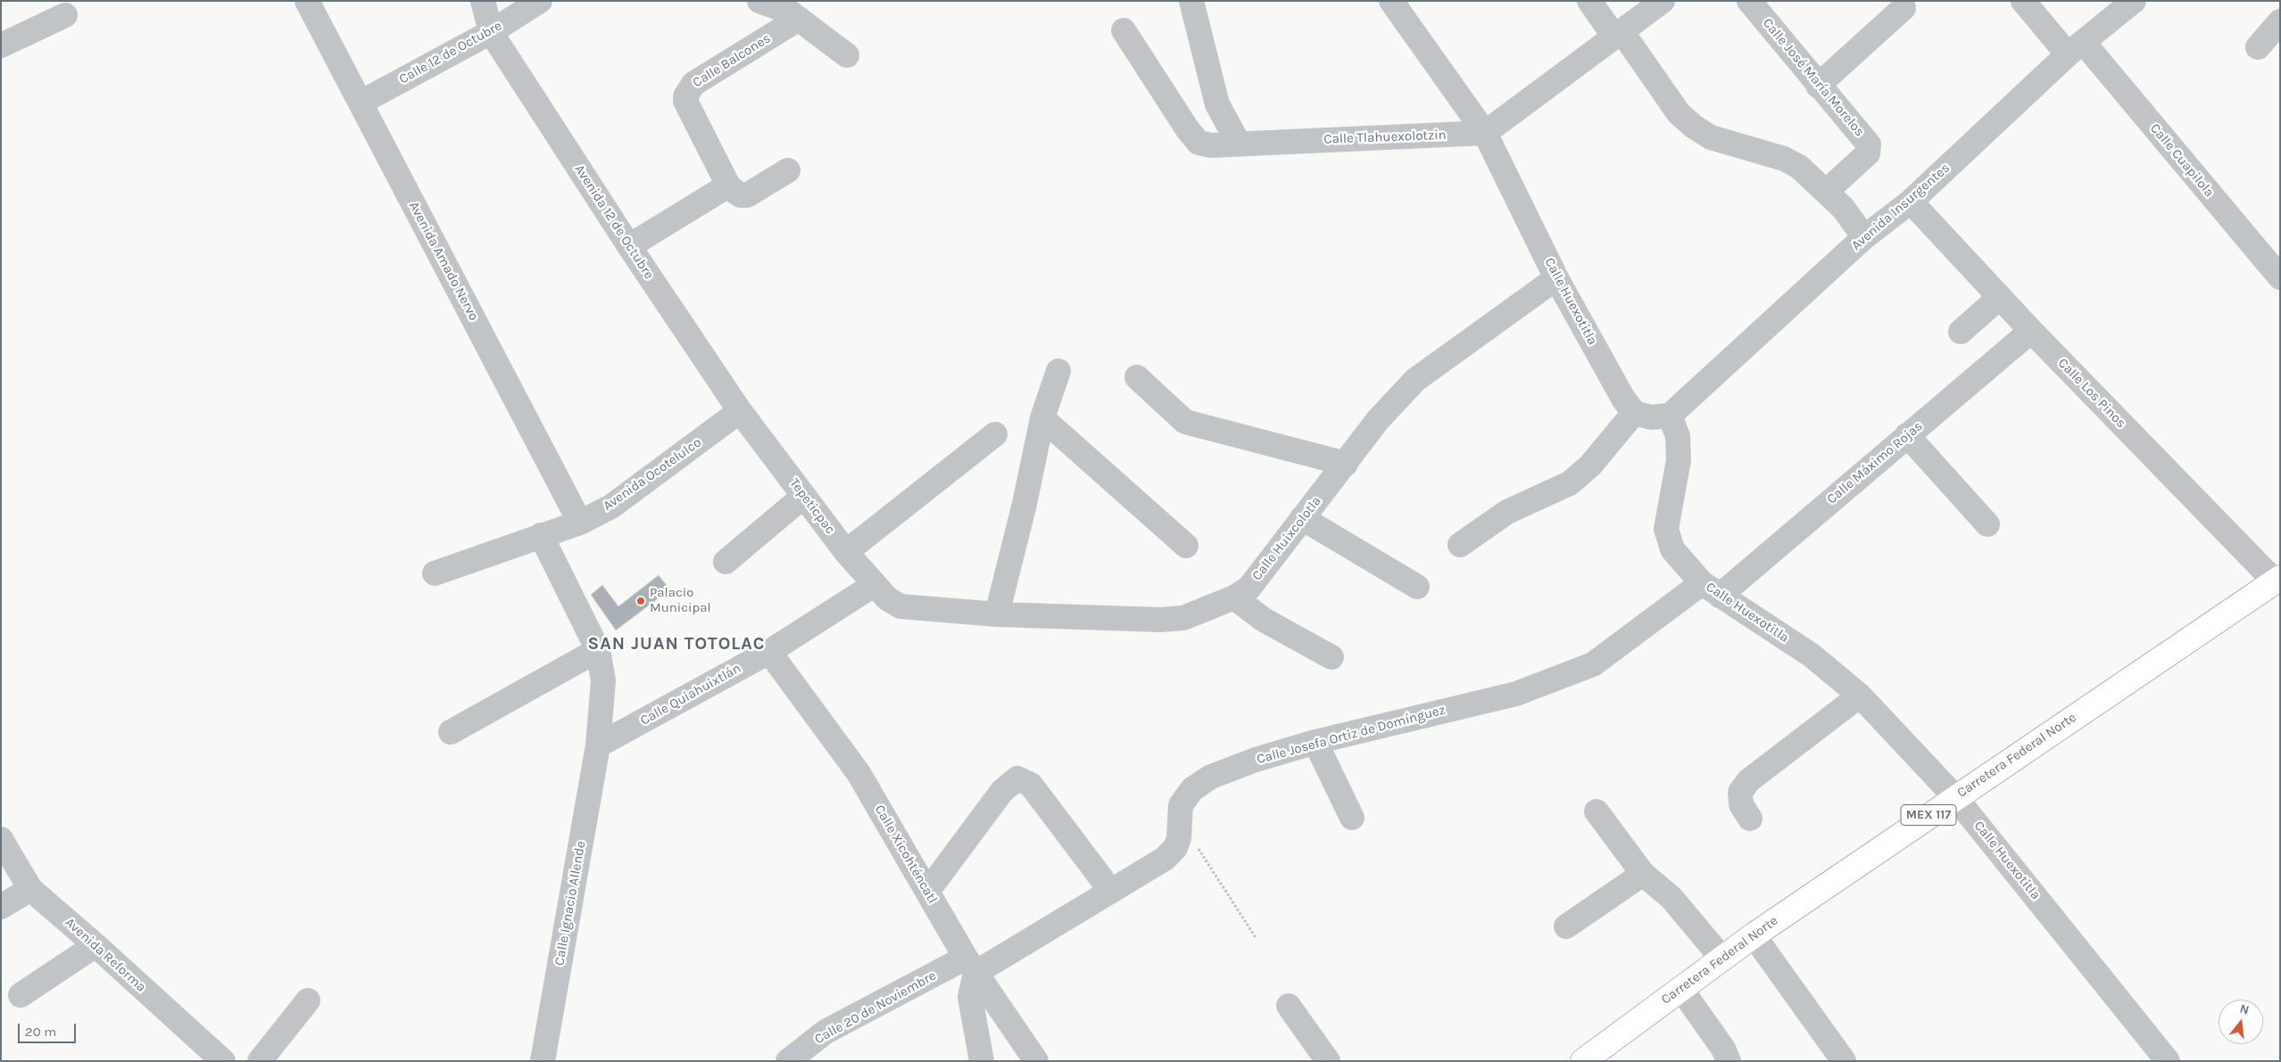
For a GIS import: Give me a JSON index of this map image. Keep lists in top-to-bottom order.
{
  "streets": {
    "main road": ["Carretera Federal Norte", "MEX 117"],
    "street": [
      "Calle 12 de Octubre",
      "Calle Balcones",
      "Calle José María Morelos",
      "Calle Tlahuexolotzin",
      "Calle Cuapilola",
      "Avenida Insurgentes",
      "Avenida 12 de Octubre",
      "Avenida Amado Nervo",
      "Calle Huexotitla",
      "Calle Los Pinos",
      "Calle Máximo Rojas",
      "Avenida Ocotelulco",
      "Tepeticpac",
      "Calle Huixcolotla",
      "Calle Quiahuixtlán",
      "Calle Josefa Ortiz de Domínguez",
      "Calle Xicohténcatl",
      "Calle Ignacio Allende",
      "Avenida Reforma",
      "Calle 20 de Noviembre"
    ]
  },
  "crossings": [
    ["Calle 12 de Octubre", "Avenida 12 de Octubre"],
    ["Calle 12 de Octubre", "Avenida Amado Nervo"],
    ["Calle Tlahuexolotzin", "Calle Huexotitla"],
    ["Calle Cuapilola", "Avenida Insurgentes"],
    ["Avenida Insurgentes", "Calle Huexotitla"],
    ["Avenida Insurgentes", "Calle Los Pinos"],
    ["Avenida 12 de Octubre", "Avenida Ocotelulco"],
    ["Avenida 12 de Octubre", "Tepeticpac"],
    ["Avenida Amado Nervo", "Avenida Ocotelulco"],
    ["Calle Huexotitla", "Calle Máximo Rojas"],
    ["Calle Huexotitla", "Calle Huixcolotla"],
    ["Calle Huexotitla", "Calle Josefa Ortiz de Domínguez"],
    ["Calle Huexotitla", "Carretera Federal Norte"],
    ["Calle Los Pinos", "Calle Máximo Rojas"],
    ["Calle Los Pinos", "Carretera Federal Norte"],
    ["Calle Máximo Rojas", "Calle Josefa Ortiz de Domínguez"],
    ["Avenida Ocotelulco", "Tepeticpac"],
    ["Avenida Ocotelulco", "Calle Ignacio Allende"],
    ["Tepeticpac", "Calle Huixcolotla"],
    ["Tepeticpac", "Calle Quiahuixtlán"],
    ["Calle Huixcolotla", "Calle Quiahuixtlán"],
    ["Calle Quiahuixtlán", "Calle Xicohténcatl"],
    ["Calle Quiahuixtlán", "Calle Ignacio Allende"],
    ["Calle Xicohténcatl", "Calle 20 de Noviembre"]
  ],
  "districts": ["SAN JUAN TOTOLAC"],
  "places": ["Palacio Municipal"],
  "scale_bar": "20 m",
  "north": "top"
}
